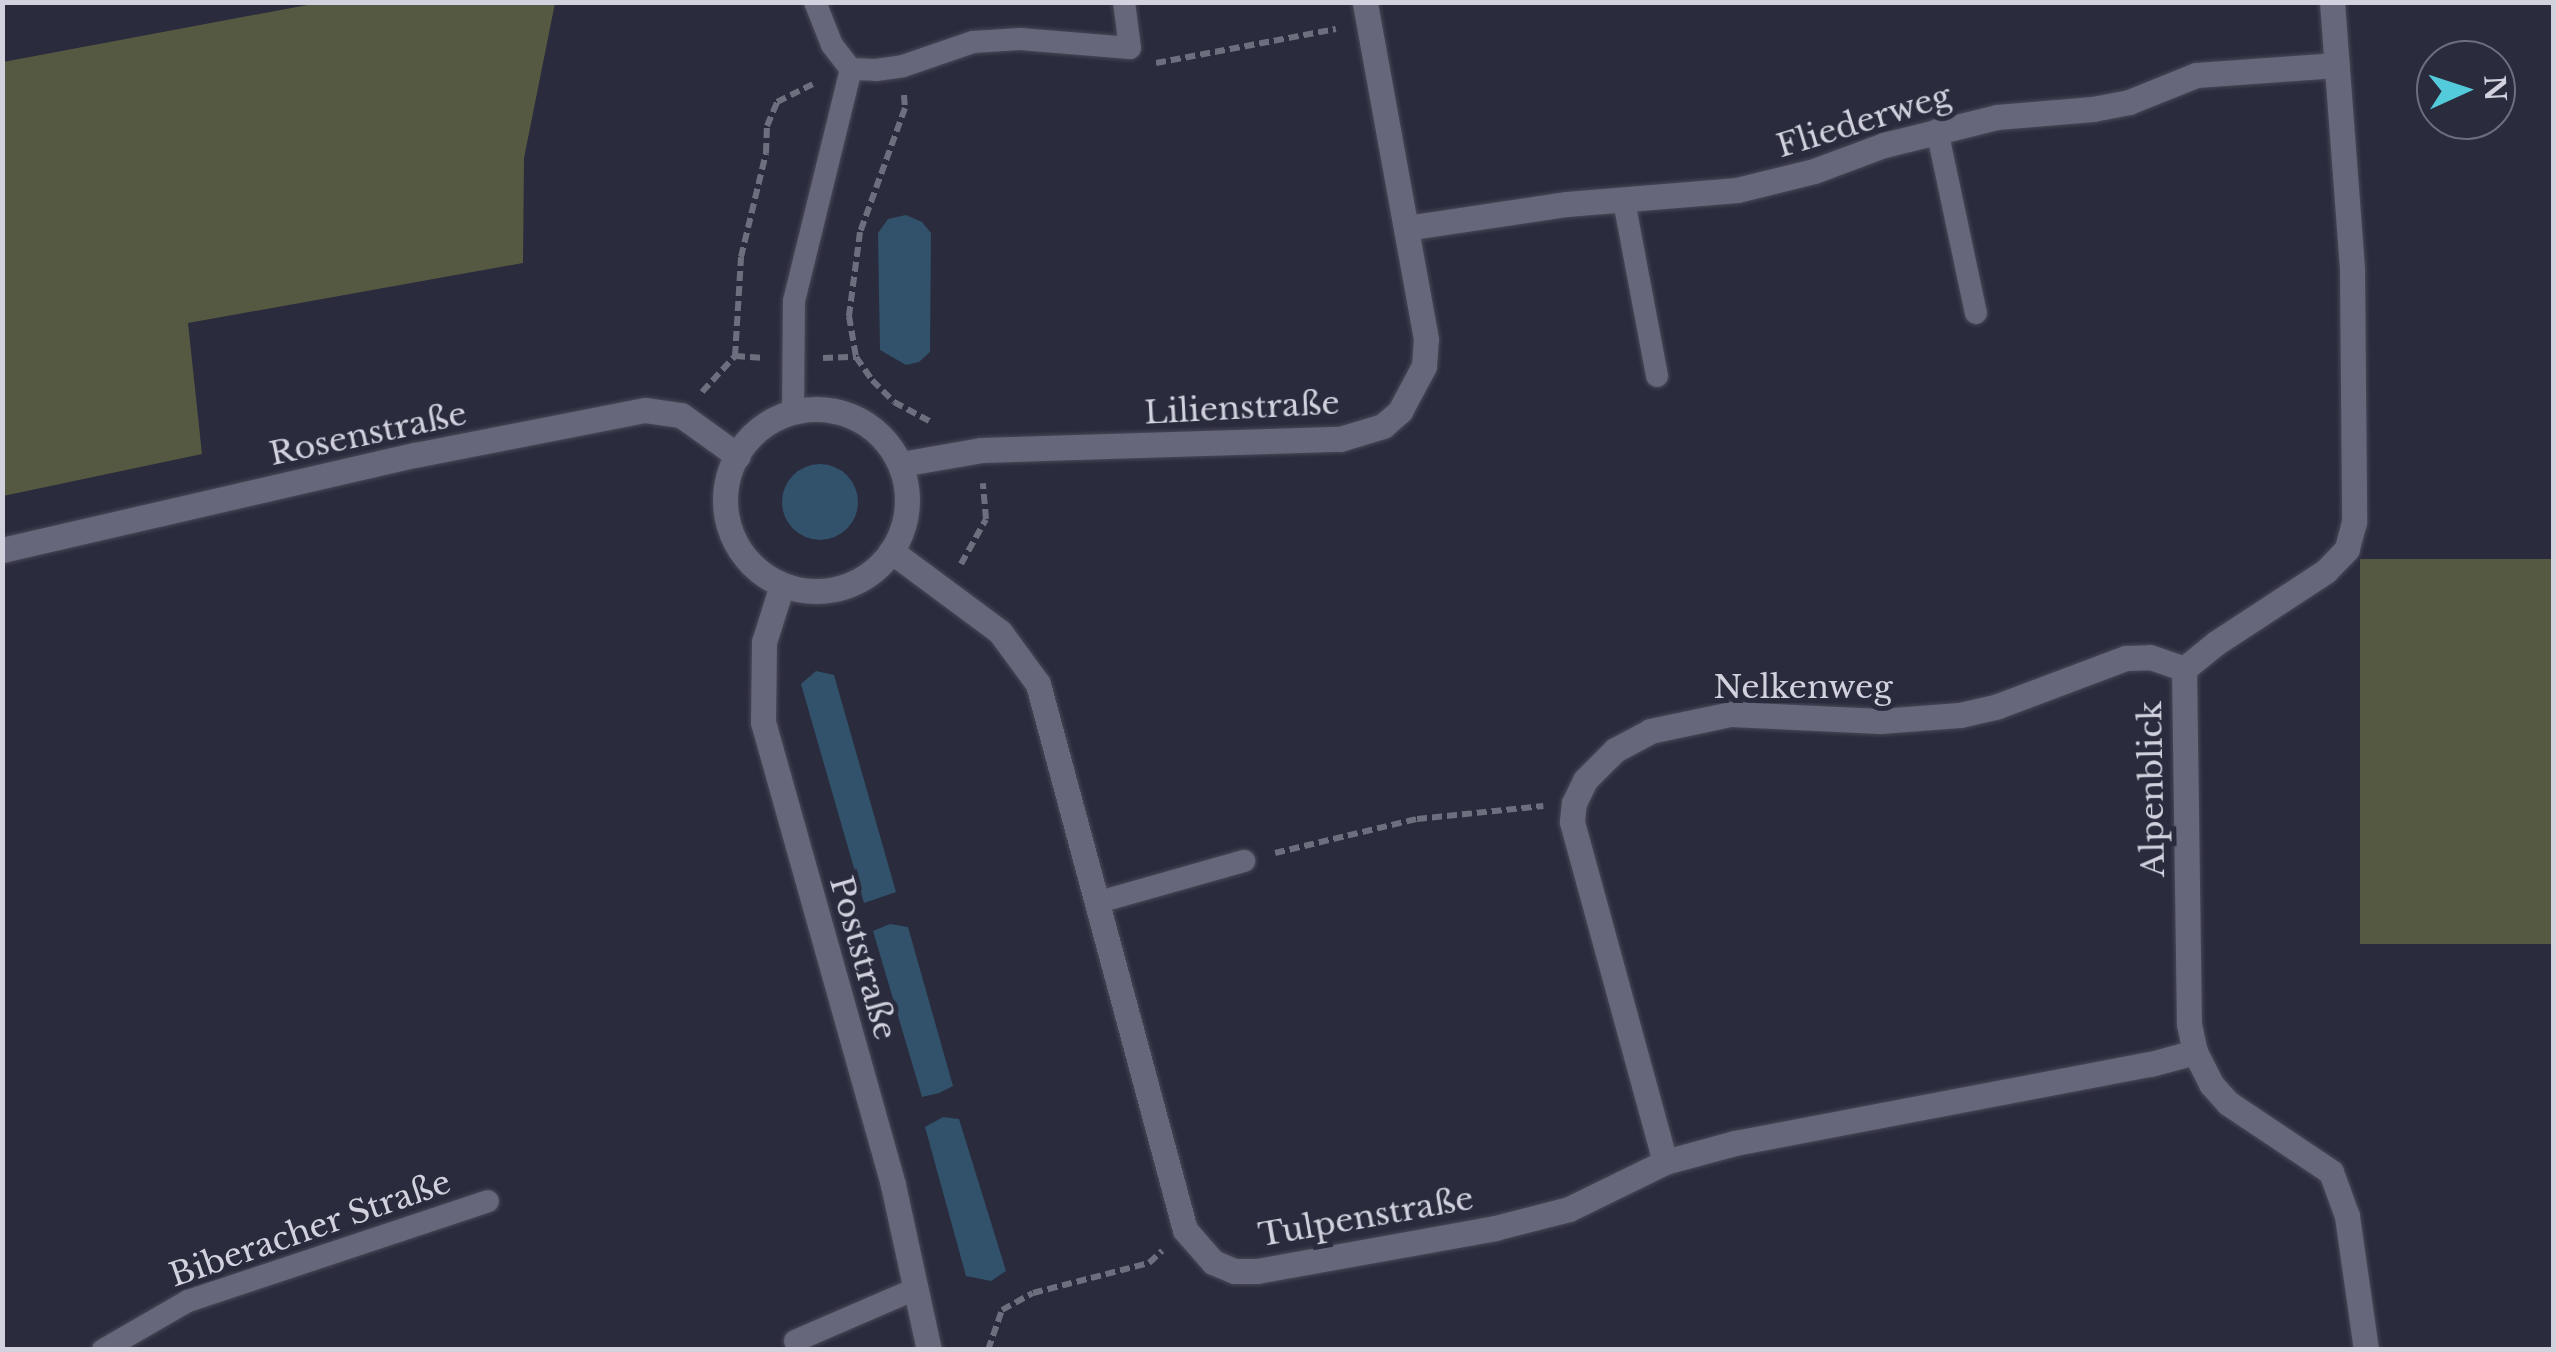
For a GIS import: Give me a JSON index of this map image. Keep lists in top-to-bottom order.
{
  "streets": {
    "street": [
      "Fliederweg",
      "Lilienstraße",
      "Rosenstraße",
      "Nelkenweg",
      "Alpenblick",
      "Poststraße",
      "Tulpenstraße"
    ],
    "lane": ["Biberacher Straße"]
  },
  "crossings": [
    ["Fliederweg", "Lilienstraße"],
    ["Fliederweg", "Alpenblick"],
    ["Lilienstraße", "Poststraße"],
    ["Lilienstraße", "Tulpenstraße"],
    ["Nelkenweg", "Alpenblick"],
    ["Alpenblick", "Tulpenstraße"],
    ["Poststraße", "Tulpenstraße"]
  ],
  "north": "right"
}
